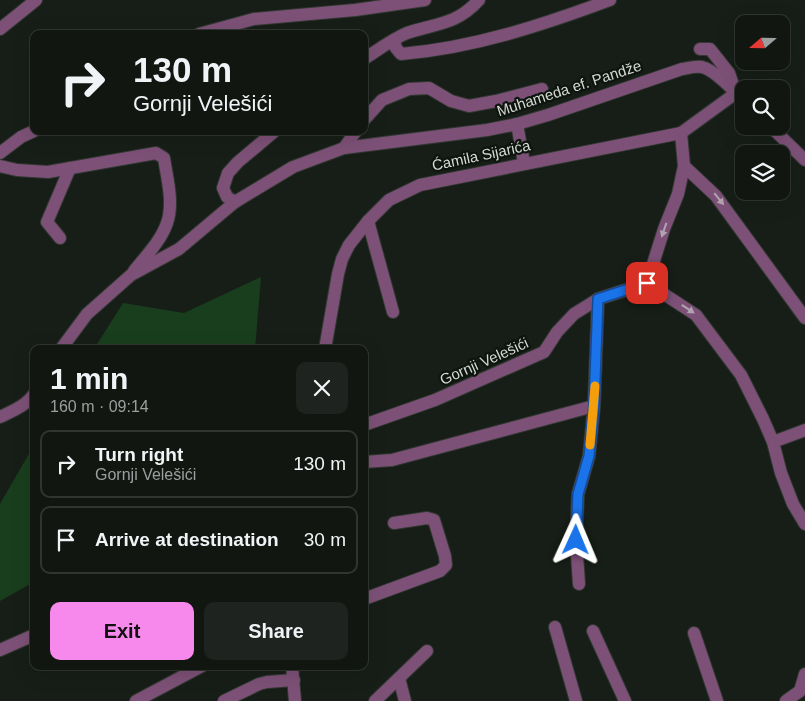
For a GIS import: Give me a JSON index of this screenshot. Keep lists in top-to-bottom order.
{
  "streets": {
    "street": ["Muhameda ef. Pandže", "Ćamila Sijarića", "Gornji Velešići"]
  },
  "north": "left",
  "page": {
    "turn": ["130 m", "Gornji Velešići"],
    "heading": ["1 min", "160 m · 09:14"],
    "list": [
      {
        "name": "Turn right",
        "note": "Gornji Velešići",
        "value": "130 m"
      },
      {
        "name": "Arrive at destination",
        "value": "30 m"
      }
    ],
    "buttons": ["Exit", "Share"]
  }
}
